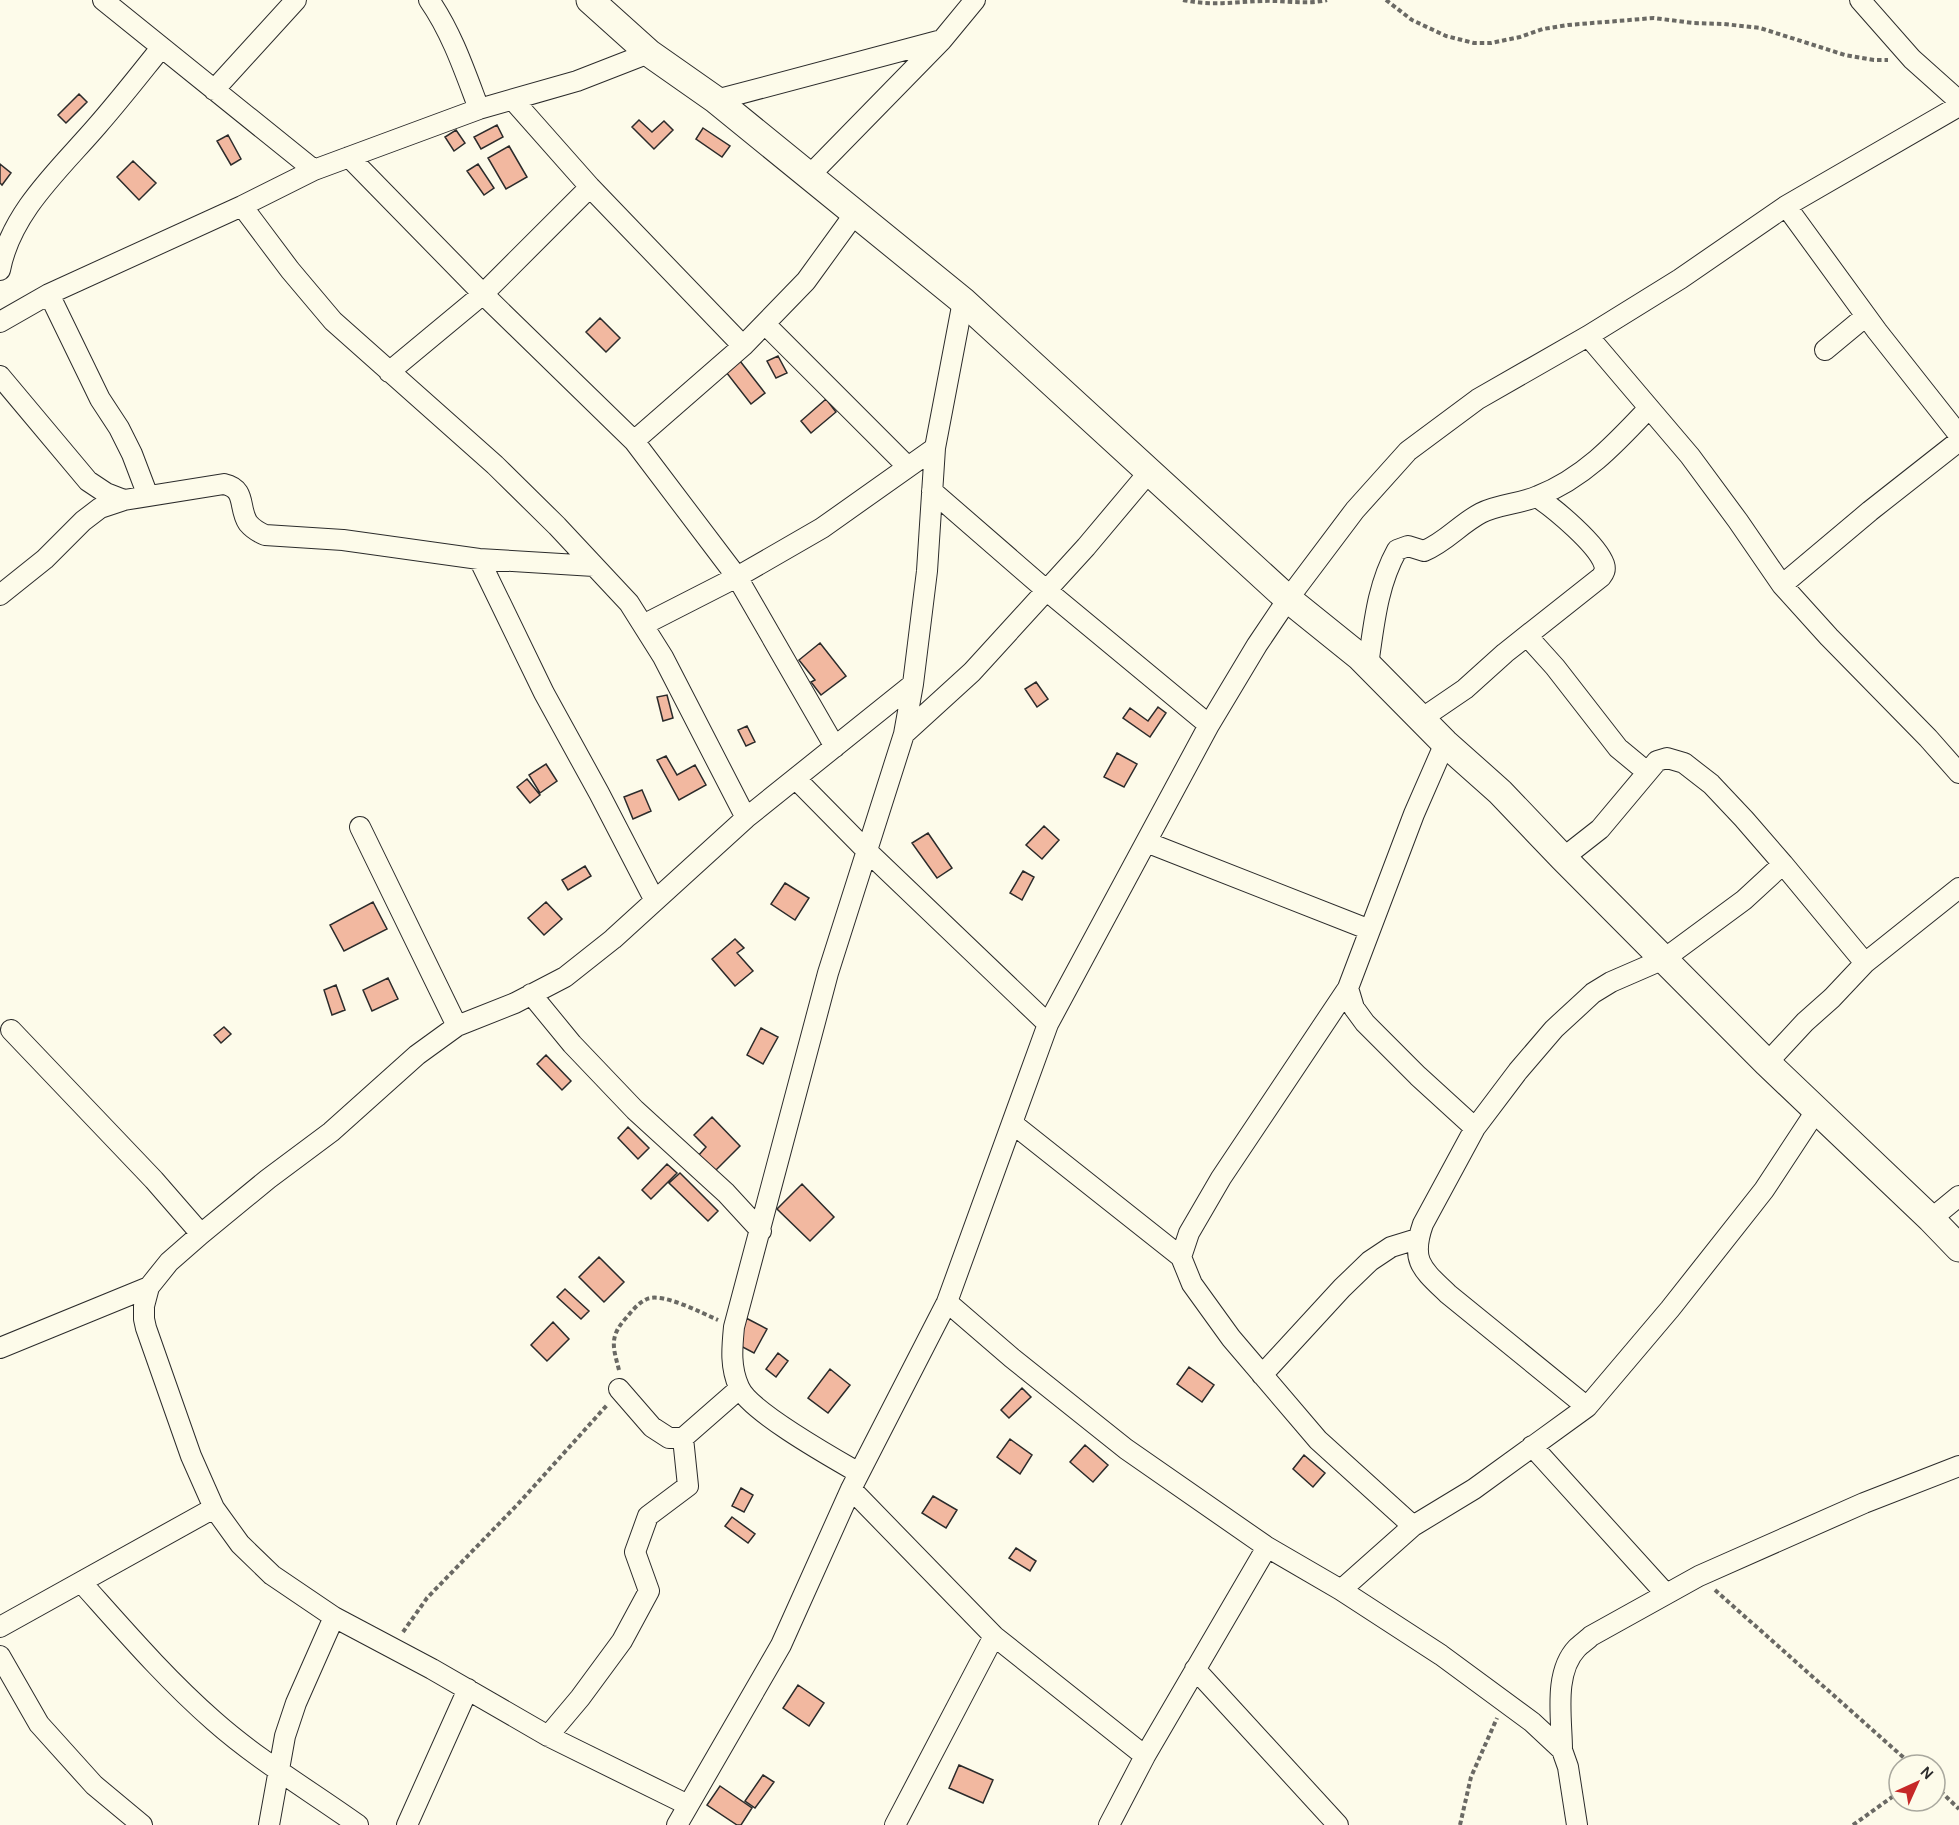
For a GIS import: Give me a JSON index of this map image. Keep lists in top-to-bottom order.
{
  "north": "top right"
}
